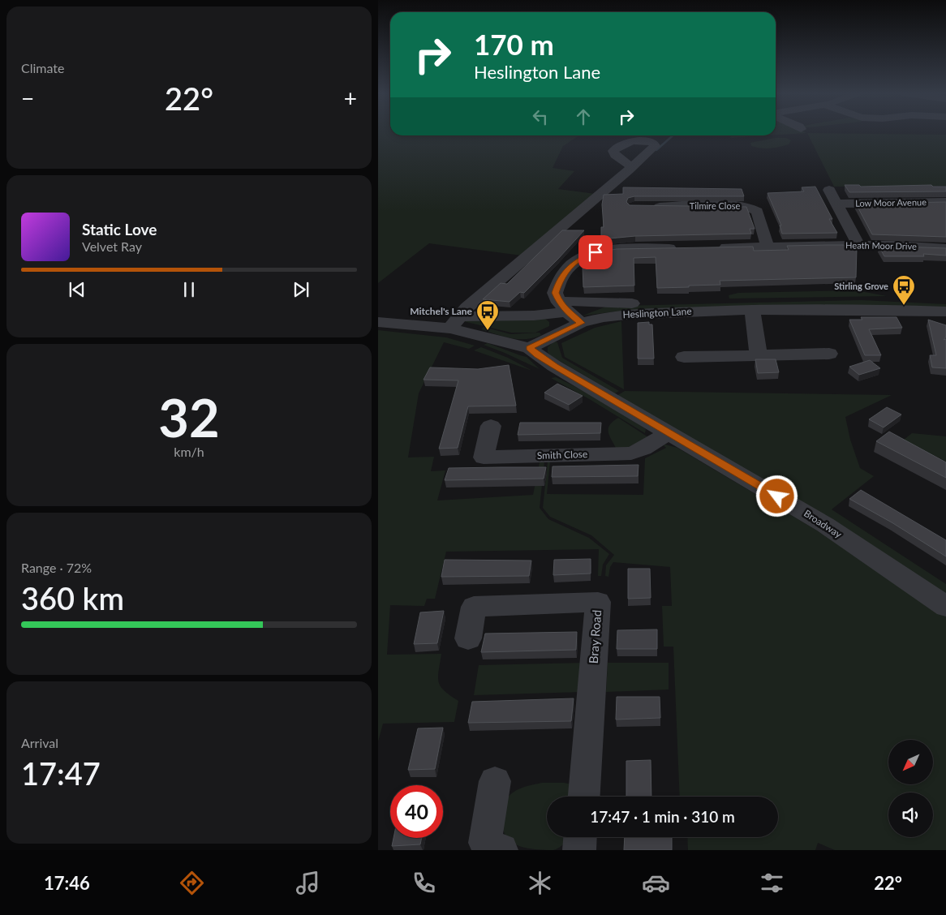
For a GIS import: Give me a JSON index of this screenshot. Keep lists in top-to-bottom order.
{
  "streets": {
    "street": [
      "Low Moor Avenue",
      "Tilmire Close",
      "Heath Moor Drive",
      "Heslington Lane",
      "Smith Close",
      "Broadway",
      "Bray Road"
    ]
  },
  "crossings": [
    ["Low Moor Avenue", "Heath Moor Drive"],
    ["Tilmire Close", "Heath Moor Drive"],
    ["Heslington Lane", "Broadway"],
    ["Smith Close", "Broadway"]
  ],
  "places": {
    "bus stop": ["Stirling Grove", "Mitchel's Lane"]
  },
  "north": "bottom left",
  "page": {
    "tile": [
      "Climate",
      ["32", "km/h"],
      ["Range · 72%", "360 km"],
      ["Arrival", "17:47"]
    ],
    "turn": ["170 m", "Heslington Lane"],
    "heat": ["−", "22°", "+"],
    "song": ["Static Love", "Velvet Ray"],
    "limit": "40",
    "trip": "17:47 · 1 min · 310 m",
    "tabs": ["17:46", "22°"]
  }
}
